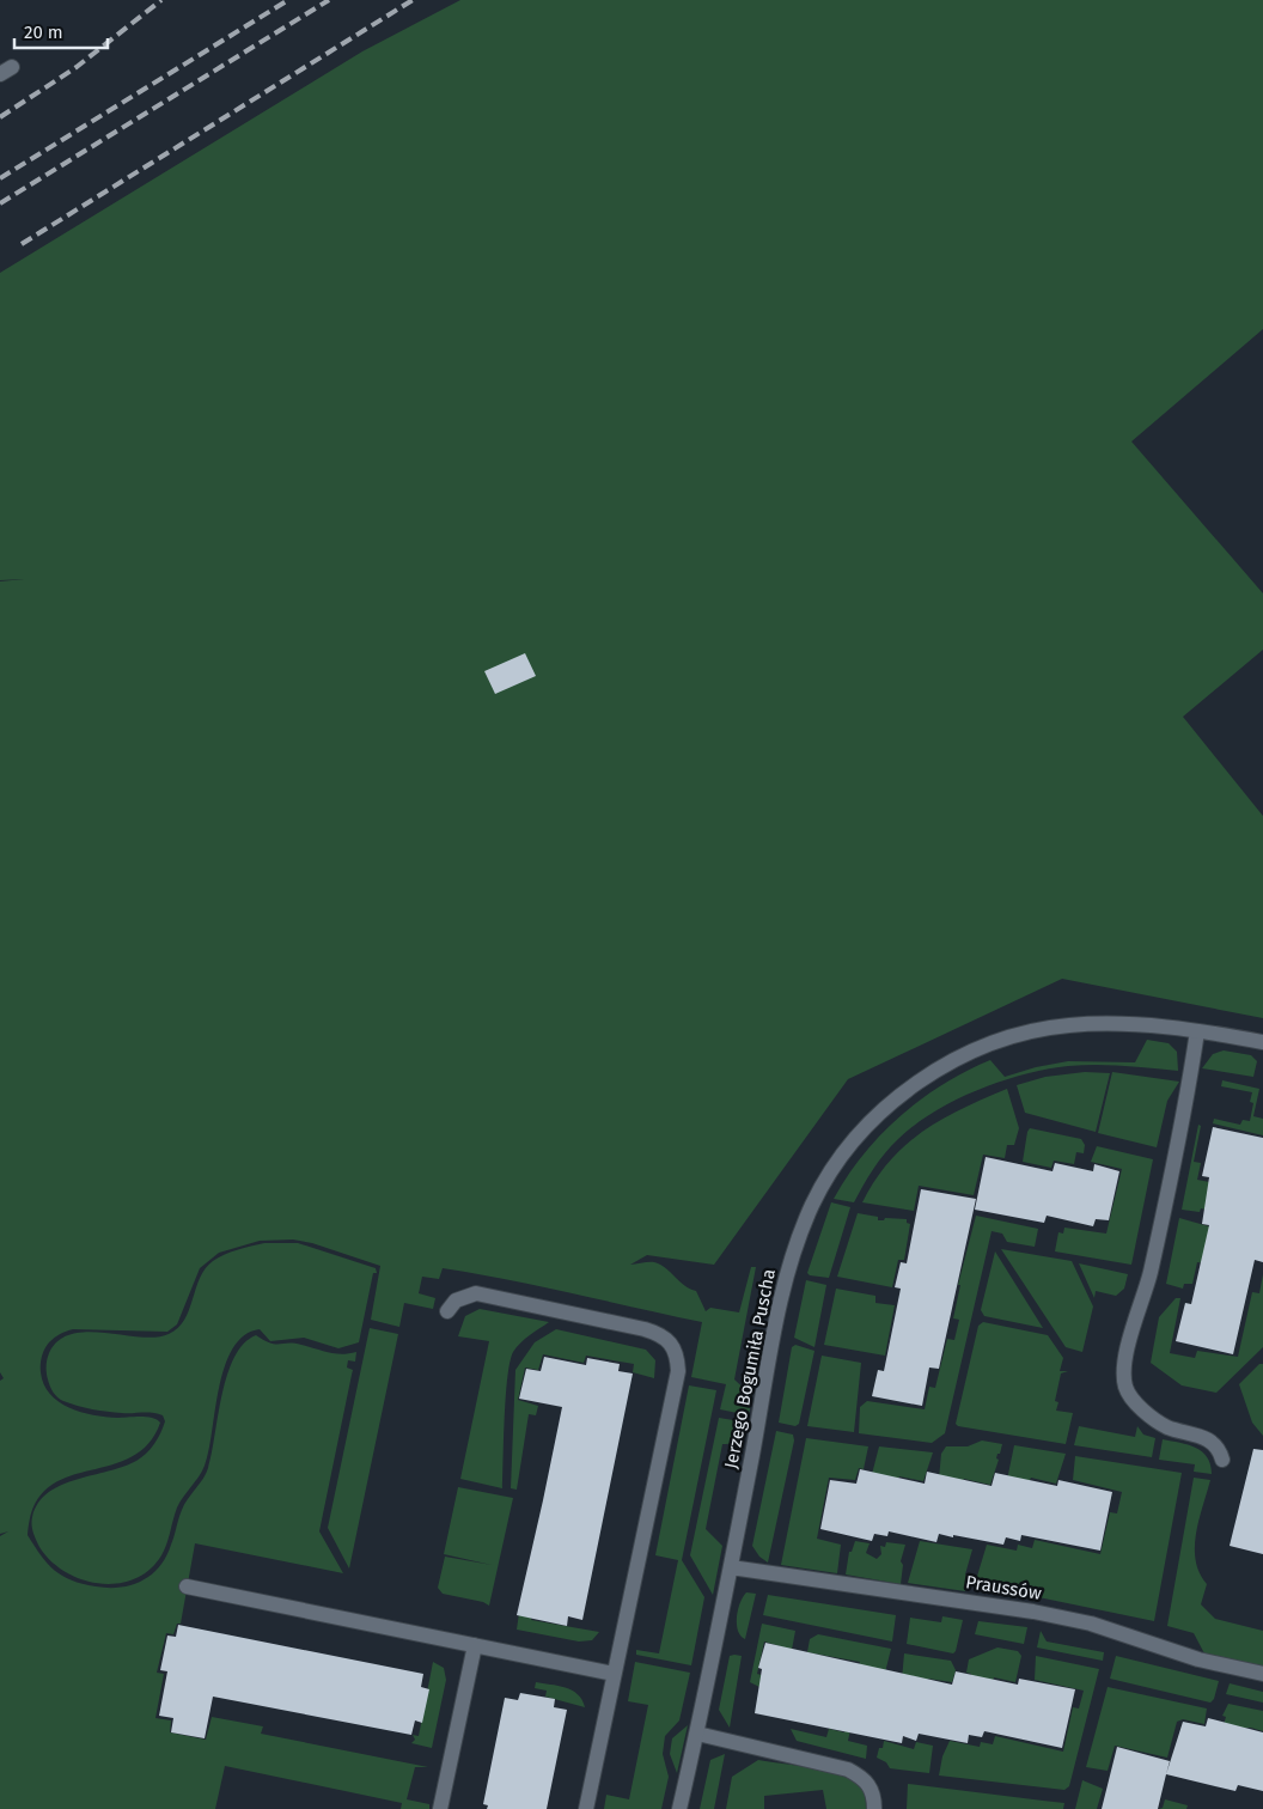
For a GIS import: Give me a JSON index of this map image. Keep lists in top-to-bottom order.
{
  "streets": {
    "street": ["Jerzego Bogumiła Puscha", "Praussów"]
  },
  "crossings": [
    ["Jerzego Bogumiła Puscha", "Praussów"]
  ],
  "scale_bar": "20 m"
}
